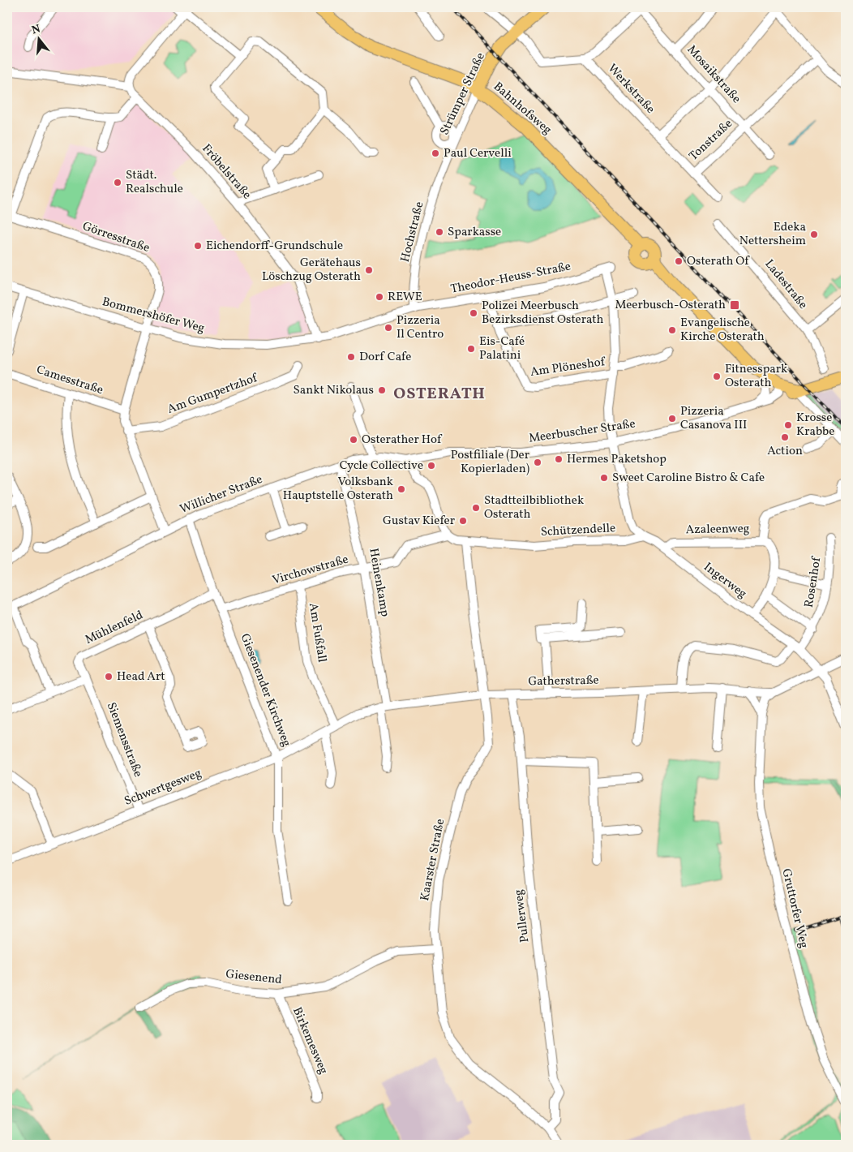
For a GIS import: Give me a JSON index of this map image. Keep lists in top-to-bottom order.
{
  "streets": {
    "main road": ["Strümper Straße", "Bahnhofsweg"],
    "street": [
      "Mosaikstraße",
      "Werkstraße",
      "Tonstraße",
      "Fröbelstraße",
      "Hochstraße",
      "Görresstraße",
      "Theodor-Heuss-Straße",
      "Ladestraße",
      "Bommershöfer Weg",
      "Am Plöneshof",
      "Camesstraße",
      "Am Gumpertzhof",
      "Meerbuscher Straße",
      "Willicher Straße",
      "Azaleenweg",
      "Schützendelle",
      "Virchowstraße",
      "Ingerweg",
      "Heinenkamp",
      "Rosenhof",
      "Mühlenfeld",
      "Am Fußfall",
      "Gatherstraße",
      "Giesenender Kirchweg",
      "Siemensstraße",
      "Schwertgesweg",
      "Kaarster Straße",
      "Gruttorfer Weg",
      "Pullerweg",
      "Giesenend",
      "Birkemesweg"
    ]
  },
  "crossings": [
    ["Mosaikstraße", "Tonstraße"],
    ["Werkstraße", "Tonstraße"],
    ["Strümper Straße", "Bahnhofsweg"],
    ["Strümper Straße", "Hochstraße"],
    ["Fröbelstraße", "Bommershöfer Weg"],
    ["Hochstraße", "Theodor-Heuss-Straße"],
    ["Hochstraße", "Bommershöfer Weg"],
    ["Görresstraße", "Bommershöfer Weg"],
    ["Theodor-Heuss-Straße", "Bommershöfer Weg"],
    ["Theodor-Heuss-Straße", "Am Plöneshof"],
    ["Theodor-Heuss-Straße", "Ingerweg"],
    ["Am Plöneshof", "Ingerweg"],
    ["Meerbuscher Straße", "Willicher Straße"],
    ["Meerbuscher Straße", "Ingerweg"],
    ["Willicher Straße", "Heinenkamp"],
    ["Willicher Straße", "Giesenender Kirchweg"],
    ["Azaleenweg", "Ingerweg"],
    ["Schützendelle", "Virchowstraße"],
    ["Schützendelle", "Ingerweg"],
    ["Schützendelle", "Kaarster Straße"],
    ["Virchowstraße", "Heinenkamp"],
    ["Virchowstraße", "Am Fußfall"],
    ["Virchowstraße", "Giesenender Kirchweg"],
    ["Ingerweg", "Rosenhof"],
    ["Ingerweg", "Gatherstraße"],
    ["Heinenkamp", "Schwertgesweg"],
    ["Rosenhof", "Gatherstraße"],
    ["Mühlenfeld", "Giesenender Kirchweg"],
    ["Mühlenfeld", "Siemensstraße"],
    ["Am Fußfall", "Schwertgesweg"],
    ["Gatherstraße", "Schwertgesweg"],
    ["Gatherstraße", "Kaarster Straße"],
    ["Gatherstraße", "Gruttorfer Weg"],
    ["Gatherstraße", "Pullerweg"],
    ["Giesenender Kirchweg", "Schwertgesweg"],
    ["Siemensstraße", "Schwertgesweg"],
    ["Schwertgesweg", "Kaarster Straße"],
    ["Kaarster Straße", "Pullerweg"],
    ["Kaarster Straße", "Giesenend"],
    ["Giesenend", "Birkemesweg"]
  ],
  "districts": ["OSTERATH"],
  "places": {
    "other": [
      "Paul Cervelli",
      "Städt. Realschule",
      "Sparkasse",
      "Edeka Nettersheim",
      "Eichendorff-Grundschule",
      "Osterath Of",
      "Gerätehaus Löschzug Osterath",
      "REWE",
      "Polizei Meerbusch Bezirksdienst Osterath",
      "Pizzeria Il Centro",
      "Evangelische Kirche Osterath",
      "Eis-Café Palatini",
      "Dorf Cafe",
      "Fitnesspark Osterath",
      "Sankt Nikolaus",
      "Pizzeria Casanova III",
      "Krosse Krabbe",
      "Action",
      "Osterather Hof",
      "Hermes Paketshop",
      "Postfiliale (Der Kopierladen)",
      "Cycle Collective",
      "Sweet Caroline Bistro & Cafe",
      "Volksbank Hauptstelle Osterath",
      "Stadtteilbibliothek Osterath",
      "Gustav Kiefer",
      "Head Art"
    ],
    "transit": ["Meerbusch-Osterath"]
  },
  "north": "top"
}
